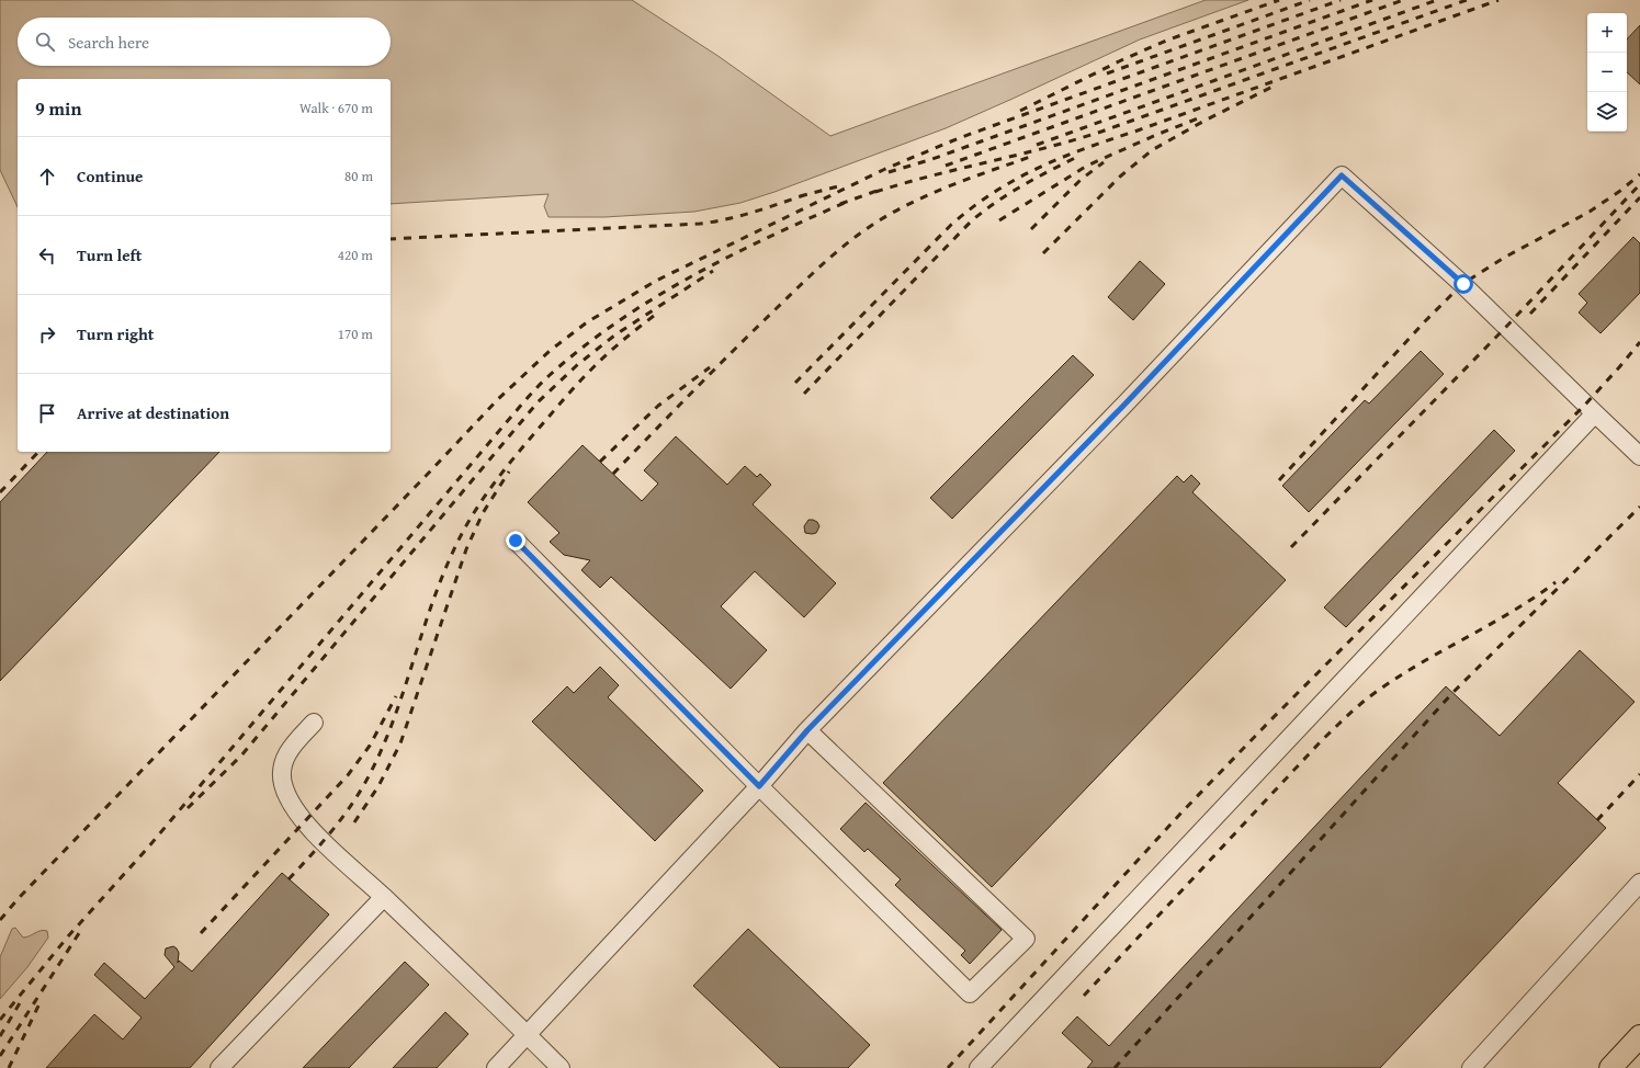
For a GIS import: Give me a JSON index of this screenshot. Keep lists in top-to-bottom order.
{
  "page": {
    "map_buttons": ["+", "−"],
    "search": "Search here",
    "heading": ["9 min", "Walk · 670 m"],
    "list": [
      ["Continue", "80 m"],
      ["Turn left", "420 m"],
      ["Turn right", "170 m"],
      "Arrive at destination"
    ]
  }
}
